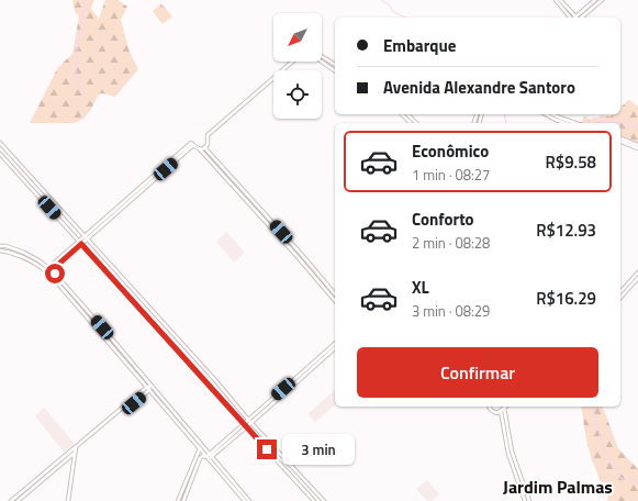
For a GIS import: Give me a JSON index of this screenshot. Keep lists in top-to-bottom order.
{
  "districts": ["Jardim Palmas"],
  "north": "bottom left",
  "page": {
    "banner": ["Embarque", "Avenida Alexandre Santoro"],
    "list": [
      {
        "name": "Econômico",
        "note": "1 min · 08:27",
        "value": "R$9.58"
      },
      {
        "name": "Conforto",
        "note": "2 min · 08:28",
        "value": "R$12.93"
      },
      {
        "name": "XL",
        "note": "3 min · 08:29",
        "value": "R$16.29"
      }
    ],
    "buttons": "Confirmar",
    "bubble": "3 min"
  }
}
